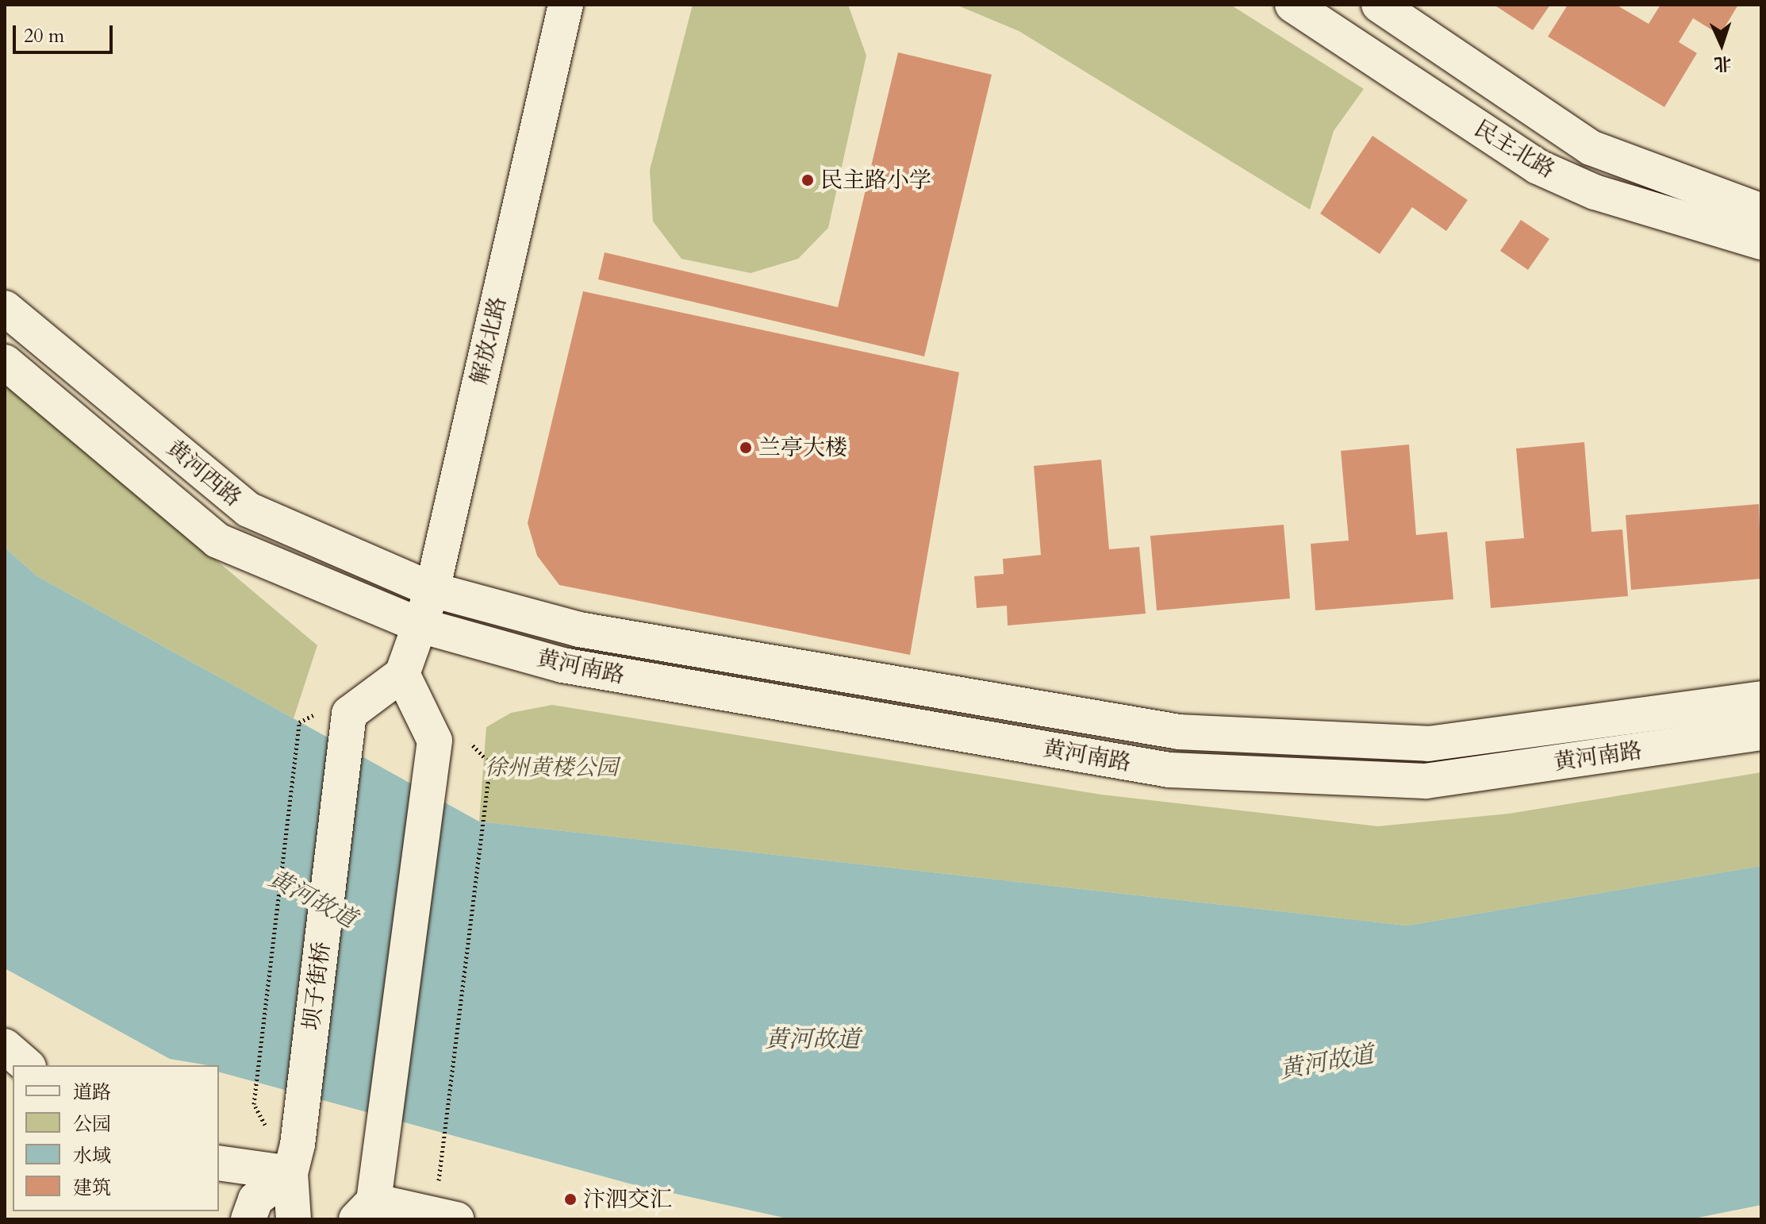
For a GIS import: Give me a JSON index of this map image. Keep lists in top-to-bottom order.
{
  "streets": {
    "main road": [
      "民主北路",
      "解放北路",
      "黄河西路",
      "黄河南路",
      "坝子街桥"
    ]
  },
  "crossings": [
    ["解放北路", "黄河西路"],
    ["解放北路", "黄河南路"],
    ["解放北路", "坝子街桥"],
    ["黄河西路", "黄河南路"]
  ],
  "water": ["黄河故道"],
  "parks": ["徐州黄楼公园"],
  "places": ["民主路小学", "兰亭大楼", "汴泗交汇"],
  "legend": [
    "道路",
    "公园",
    "水域",
    "建筑"
  ],
  "scale_bar": "20 m",
  "north": "bottom"
}
